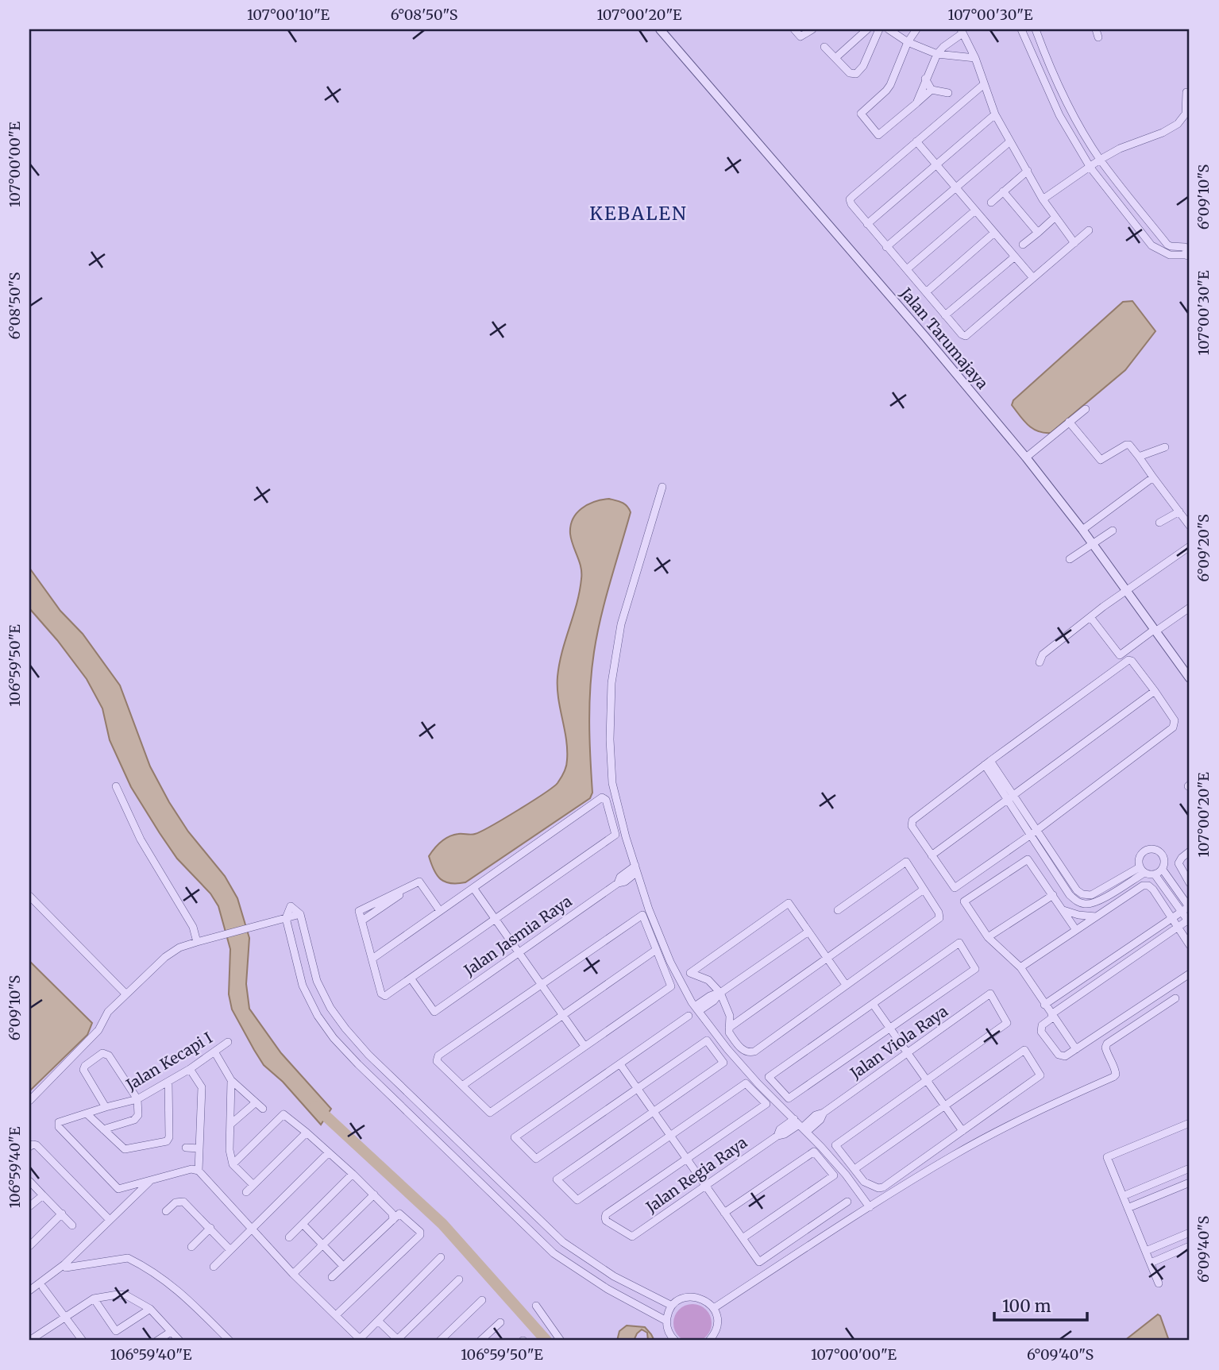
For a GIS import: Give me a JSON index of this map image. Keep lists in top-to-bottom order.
{
  "streets": {
    "street": [
      "Jalan Tarumajaya",
      "Jalan Jasmia Raya",
      "Jalan Viola Raya",
      "Jalan Kecapi I",
      "Jalan Regia Raya"
    ]
  },
  "crossings": [
    ["Jalan Viola Raya", "Jalan Regia Raya"]
  ],
  "districts": ["KEBALEN"],
  "scale_bar": "100 m",
  "coordinates": [
    "107°00'10\"E",
    "6°08'50\"S",
    "107°00'20\"E",
    "107°00'30\"E",
    "107°00'00\"E",
    "6°09'10\"S",
    "6°09'20\"S",
    "106°59'50\"E",
    "106°59'40\"E",
    "6°09'40\"S"
  ]
}
